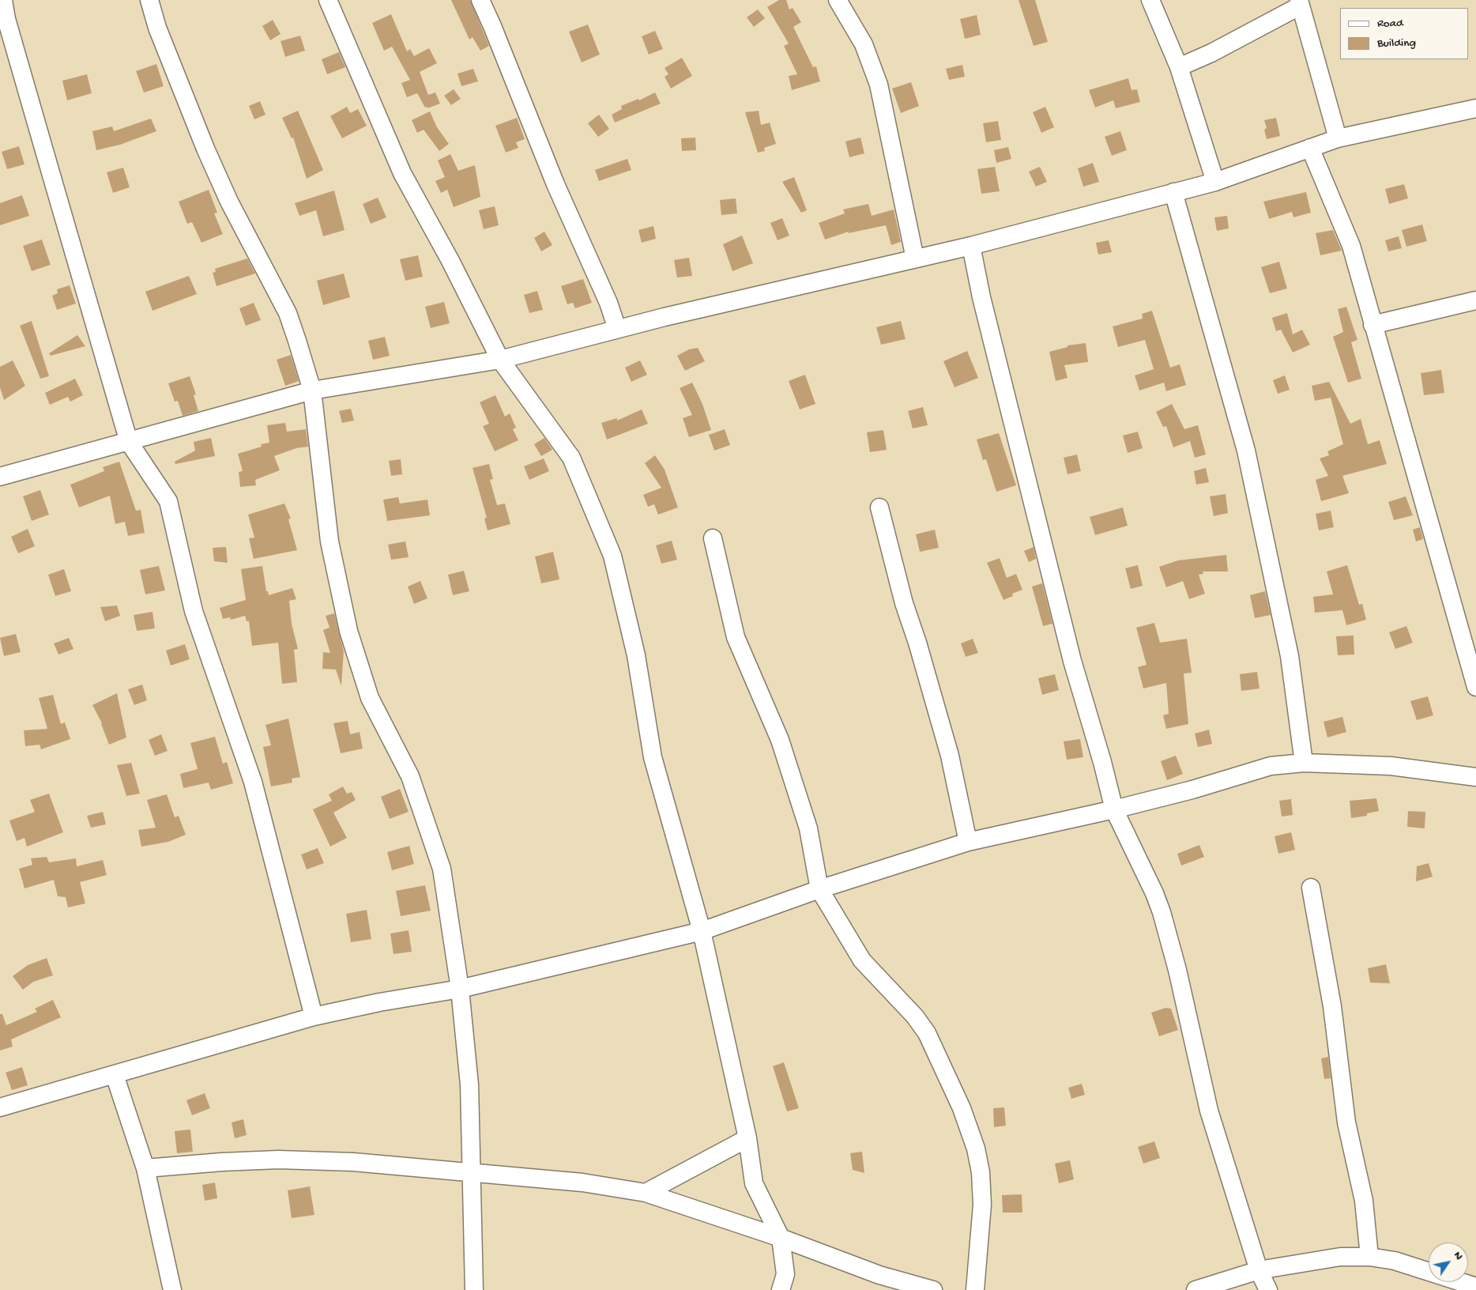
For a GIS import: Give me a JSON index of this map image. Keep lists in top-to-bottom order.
{
  "legend": ["Road", "Building"],
  "north": "top right"
}
